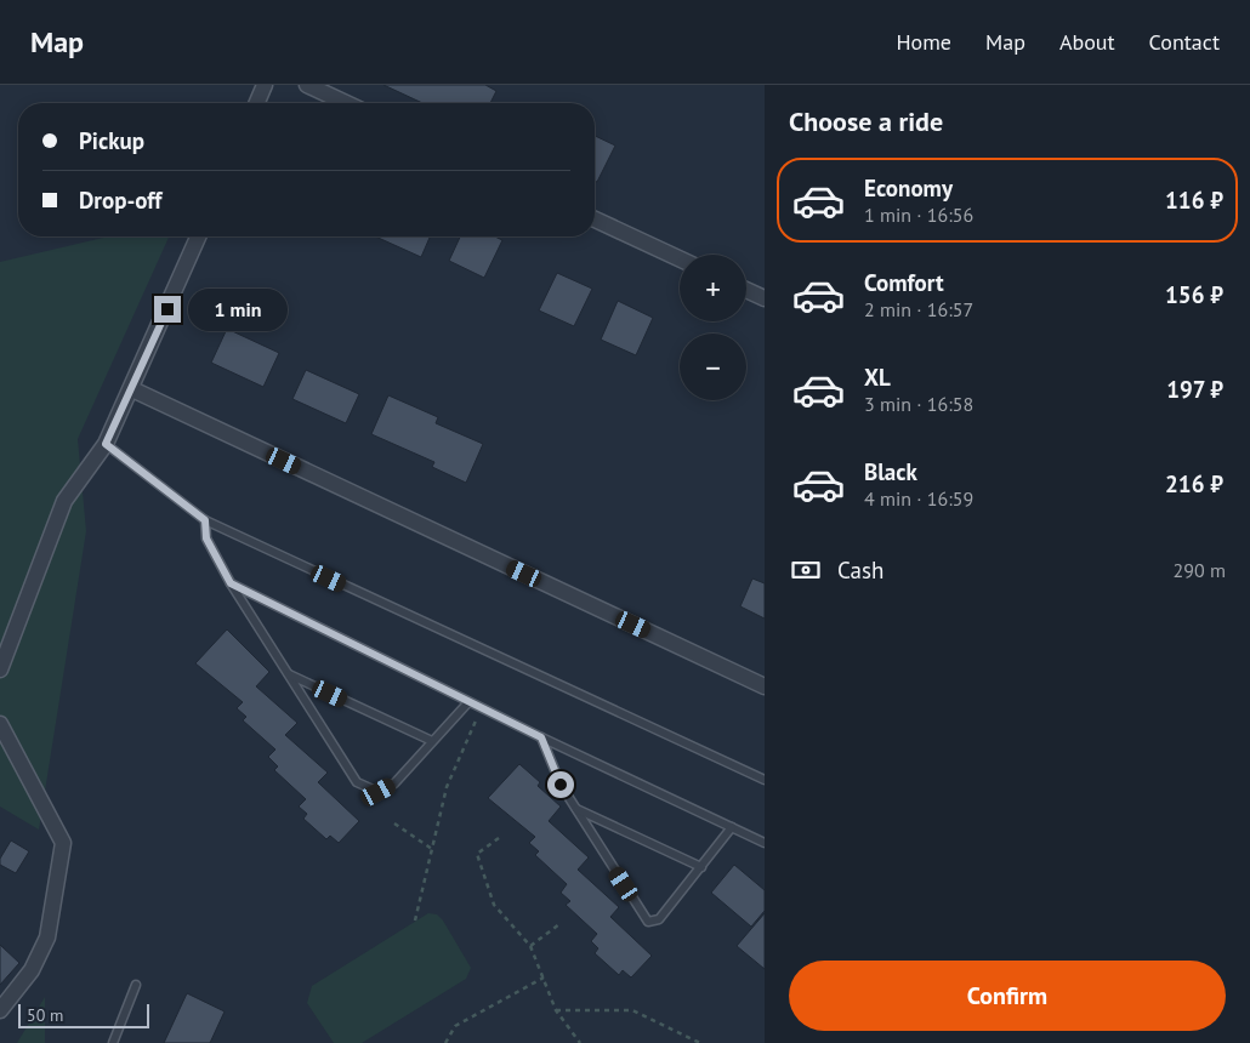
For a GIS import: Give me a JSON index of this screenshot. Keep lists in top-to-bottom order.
{
  "scale_bar": "50 m",
  "page": {
    "header": "Map",
    "nav": [
      "Home",
      "Map",
      "About",
      "Contact"
    ],
    "heading": "Choose a ride",
    "banner": ["Pickup", "Drop-off"],
    "list": [
      {
        "name": "Economy",
        "note": "1 min · 16:56",
        "value": "116 ₽"
      },
      {
        "name": "Comfort",
        "note": "2 min · 16:57",
        "value": "156 ₽"
      },
      {
        "name": "XL",
        "note": "3 min · 16:58",
        "value": "197 ₽"
      },
      {
        "name": "Black",
        "note": "4 min · 16:59",
        "value": "216 ₽"
      }
    ],
    "map_buttons": ["+", "−"],
    "bubble": "1 min",
    "pay": ["Cash", "290 m"],
    "buttons": "Confirm",
    "scale": "50 m"
  }
}
